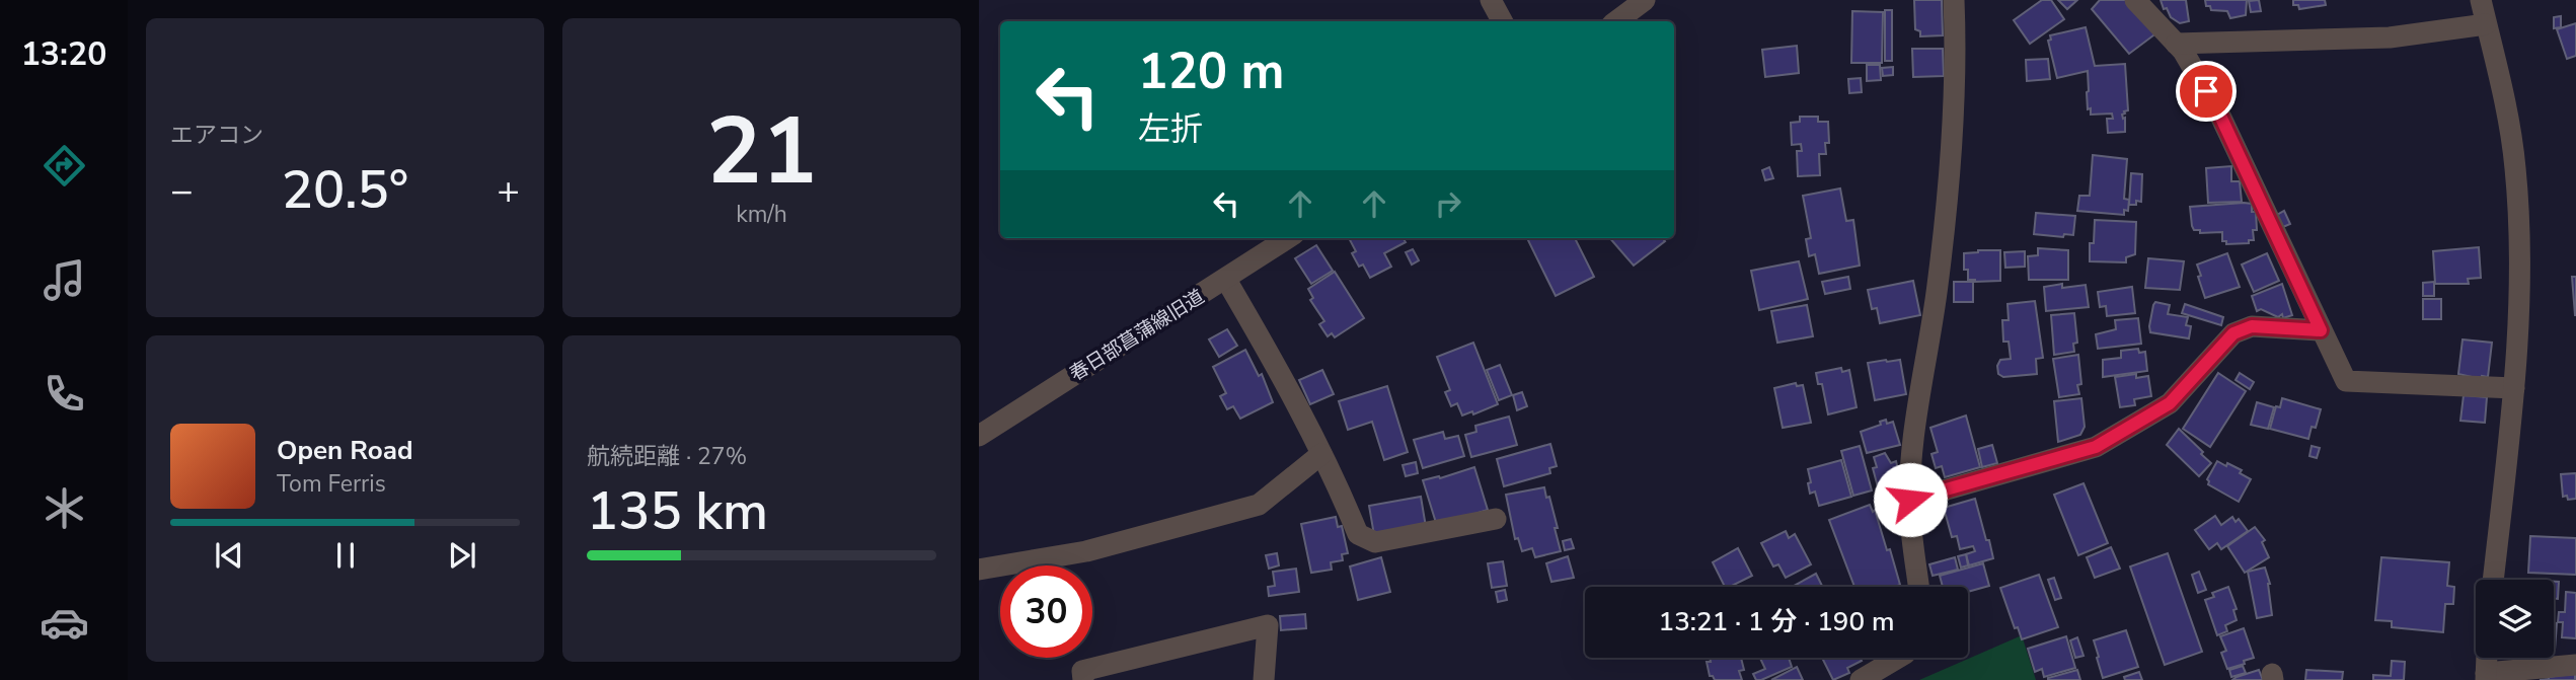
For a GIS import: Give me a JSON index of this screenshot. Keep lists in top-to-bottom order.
{
  "streets": {
    "street": ["春日部菖蒲線旧道"]
  },
  "page": {
    "tabs": "13:20",
    "tile": [
      "エアコン",
      ["21", "km/h"],
      ["航続距離 · 27%", "135 km"]
    ],
    "turn": ["120 m", "左折"],
    "heat": ["−", "20.5°", "+"],
    "song": ["Open Road", "Tom Ferris"],
    "limit": "30",
    "trip": "13:21 · 1 分 · 190 m"
  }
}
